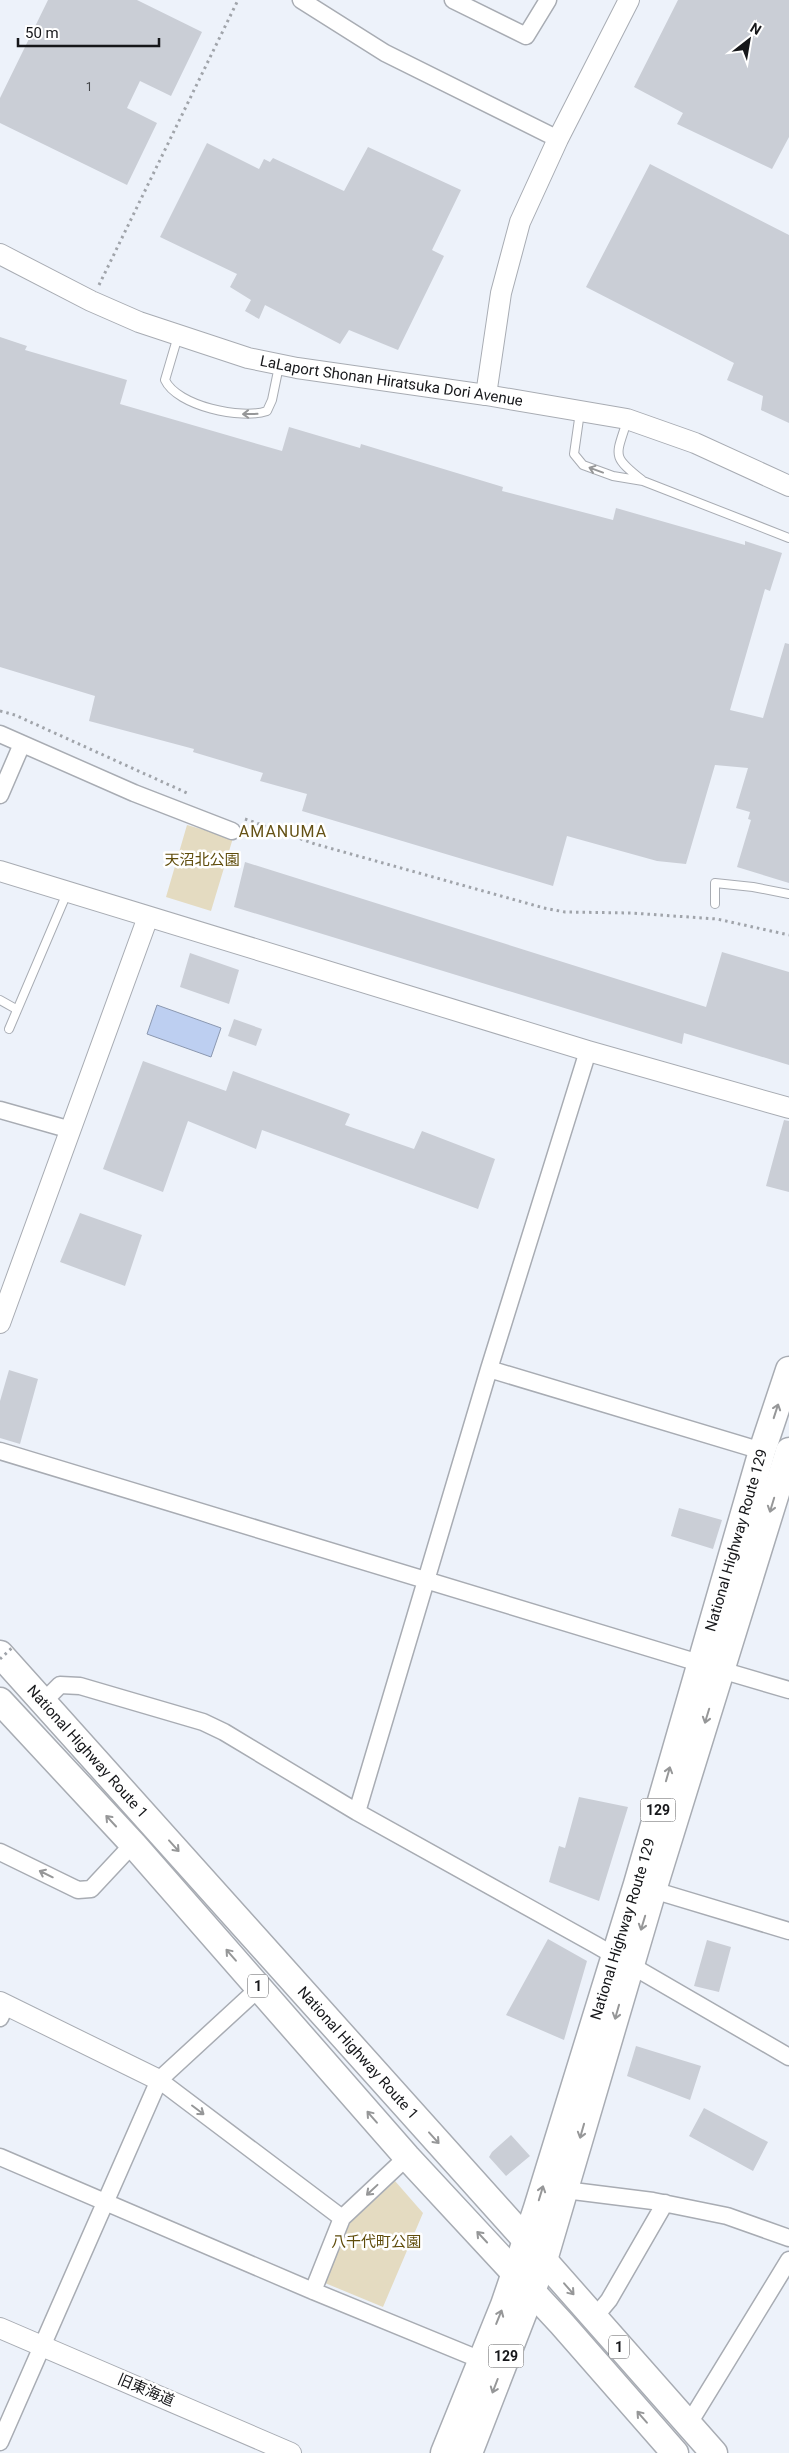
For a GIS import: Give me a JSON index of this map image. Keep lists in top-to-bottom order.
{
  "streets": {
    "highway": [
      "National Highway Route 129",
      "National Highway Route 1",
      "129",
      "1"
    ],
    "street": ["LaLaport Shonan Hiratsuka Dori Avenue", "旧東海道"]
  },
  "crossings": [
    ["National Highway Route 129", "National Highway Route 1"]
  ],
  "districts": ["AMANUMA"],
  "parks": ["天沼北公園", "八千代町公園"],
  "house_numbers": ["1"],
  "scale_bar": "50 m",
  "north": "top right"
}
